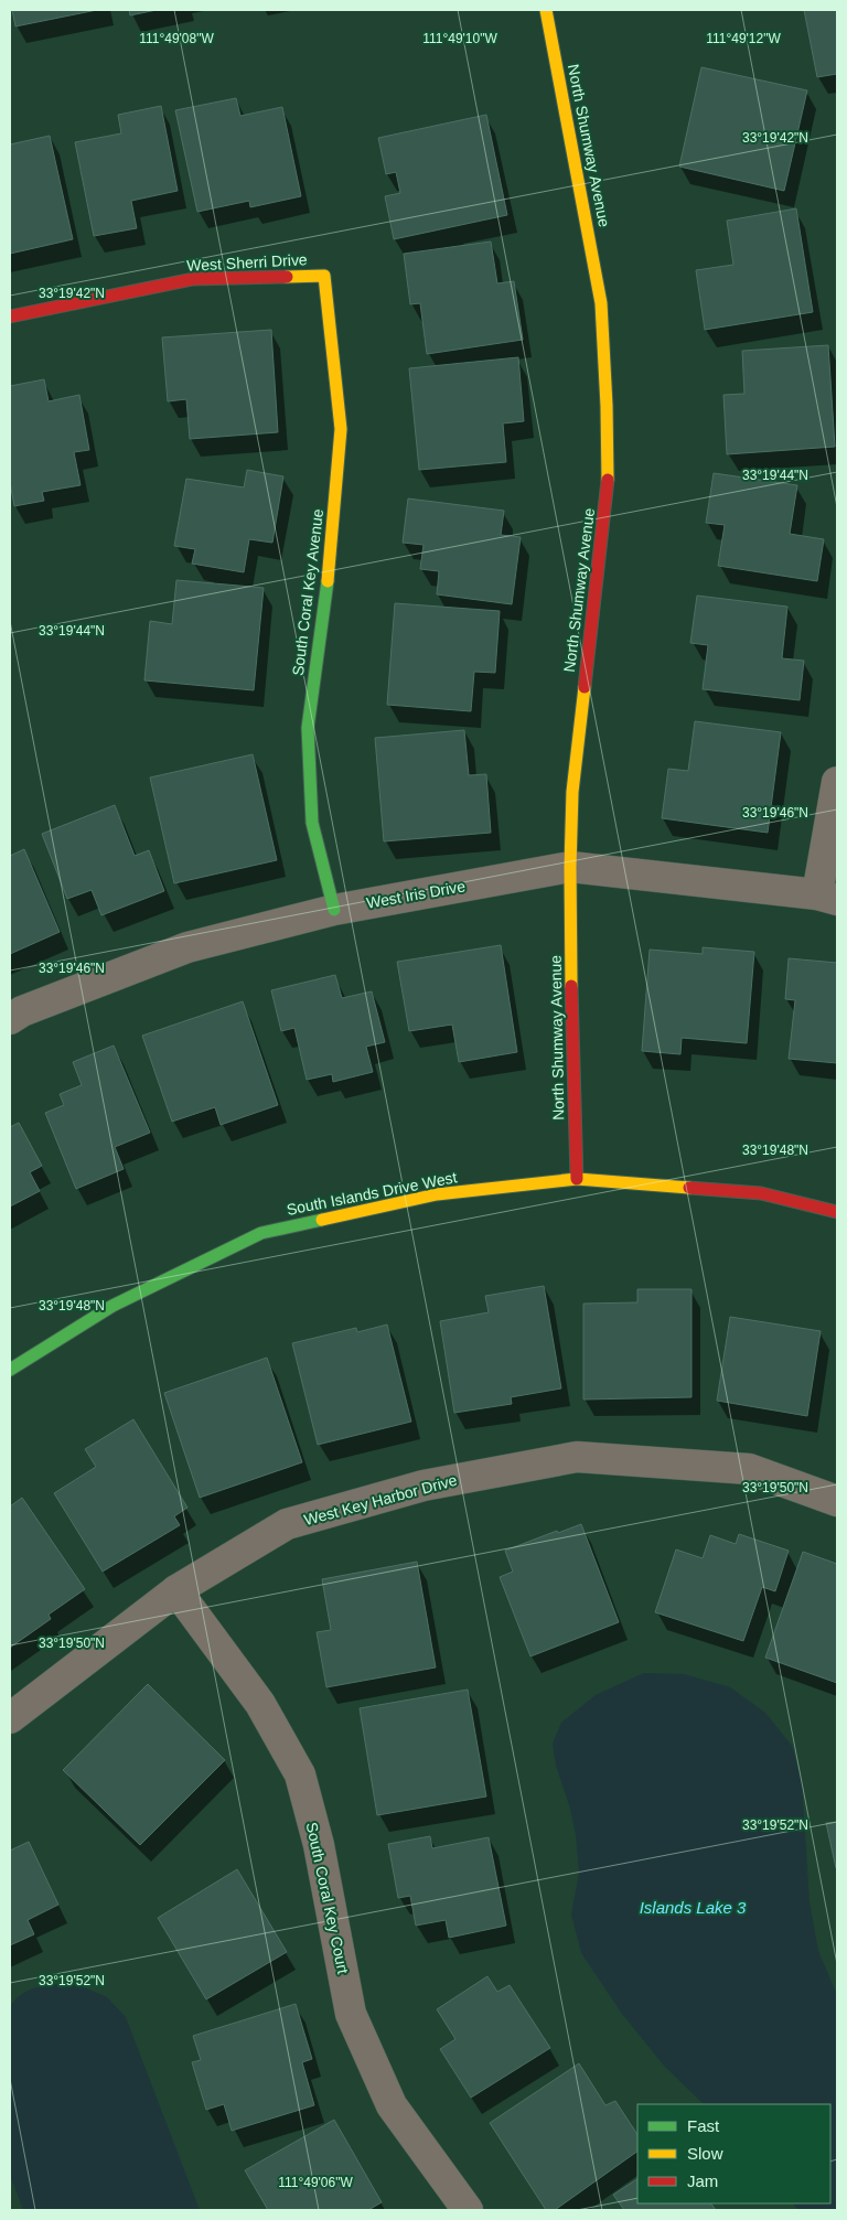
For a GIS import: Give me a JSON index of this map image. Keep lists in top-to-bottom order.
{
  "streets": {
    "street": [
      "North Shumway Avenue",
      "West Sherri Drive",
      "South Coral Key Avenue",
      "West Iris Drive",
      "South Islands Drive West",
      "West Key Harbor Drive",
      "South Coral Key Court"
    ]
  },
  "crossings": [
    ["North Shumway Avenue", "West Iris Drive"],
    ["North Shumway Avenue", "South Islands Drive West"],
    ["West Sherri Drive", "South Coral Key Avenue"],
    ["South Coral Key Avenue", "West Iris Drive"],
    ["West Key Harbor Drive", "South Coral Key Court"]
  ],
  "water": ["Islands Lake 3"],
  "legend": ["Fast", "Slow", "Jam"],
  "coordinates": [
    "111°49'08\"W",
    "111°49'10\"W",
    "111°49'12\"W",
    "33°19'42\"N",
    "33°19'44\"N",
    "33°19'46\"N",
    "33°19'48\"N",
    "33°19'50\"N",
    "33°19'52\"N",
    "111°49'06\"W"
  ]
}
